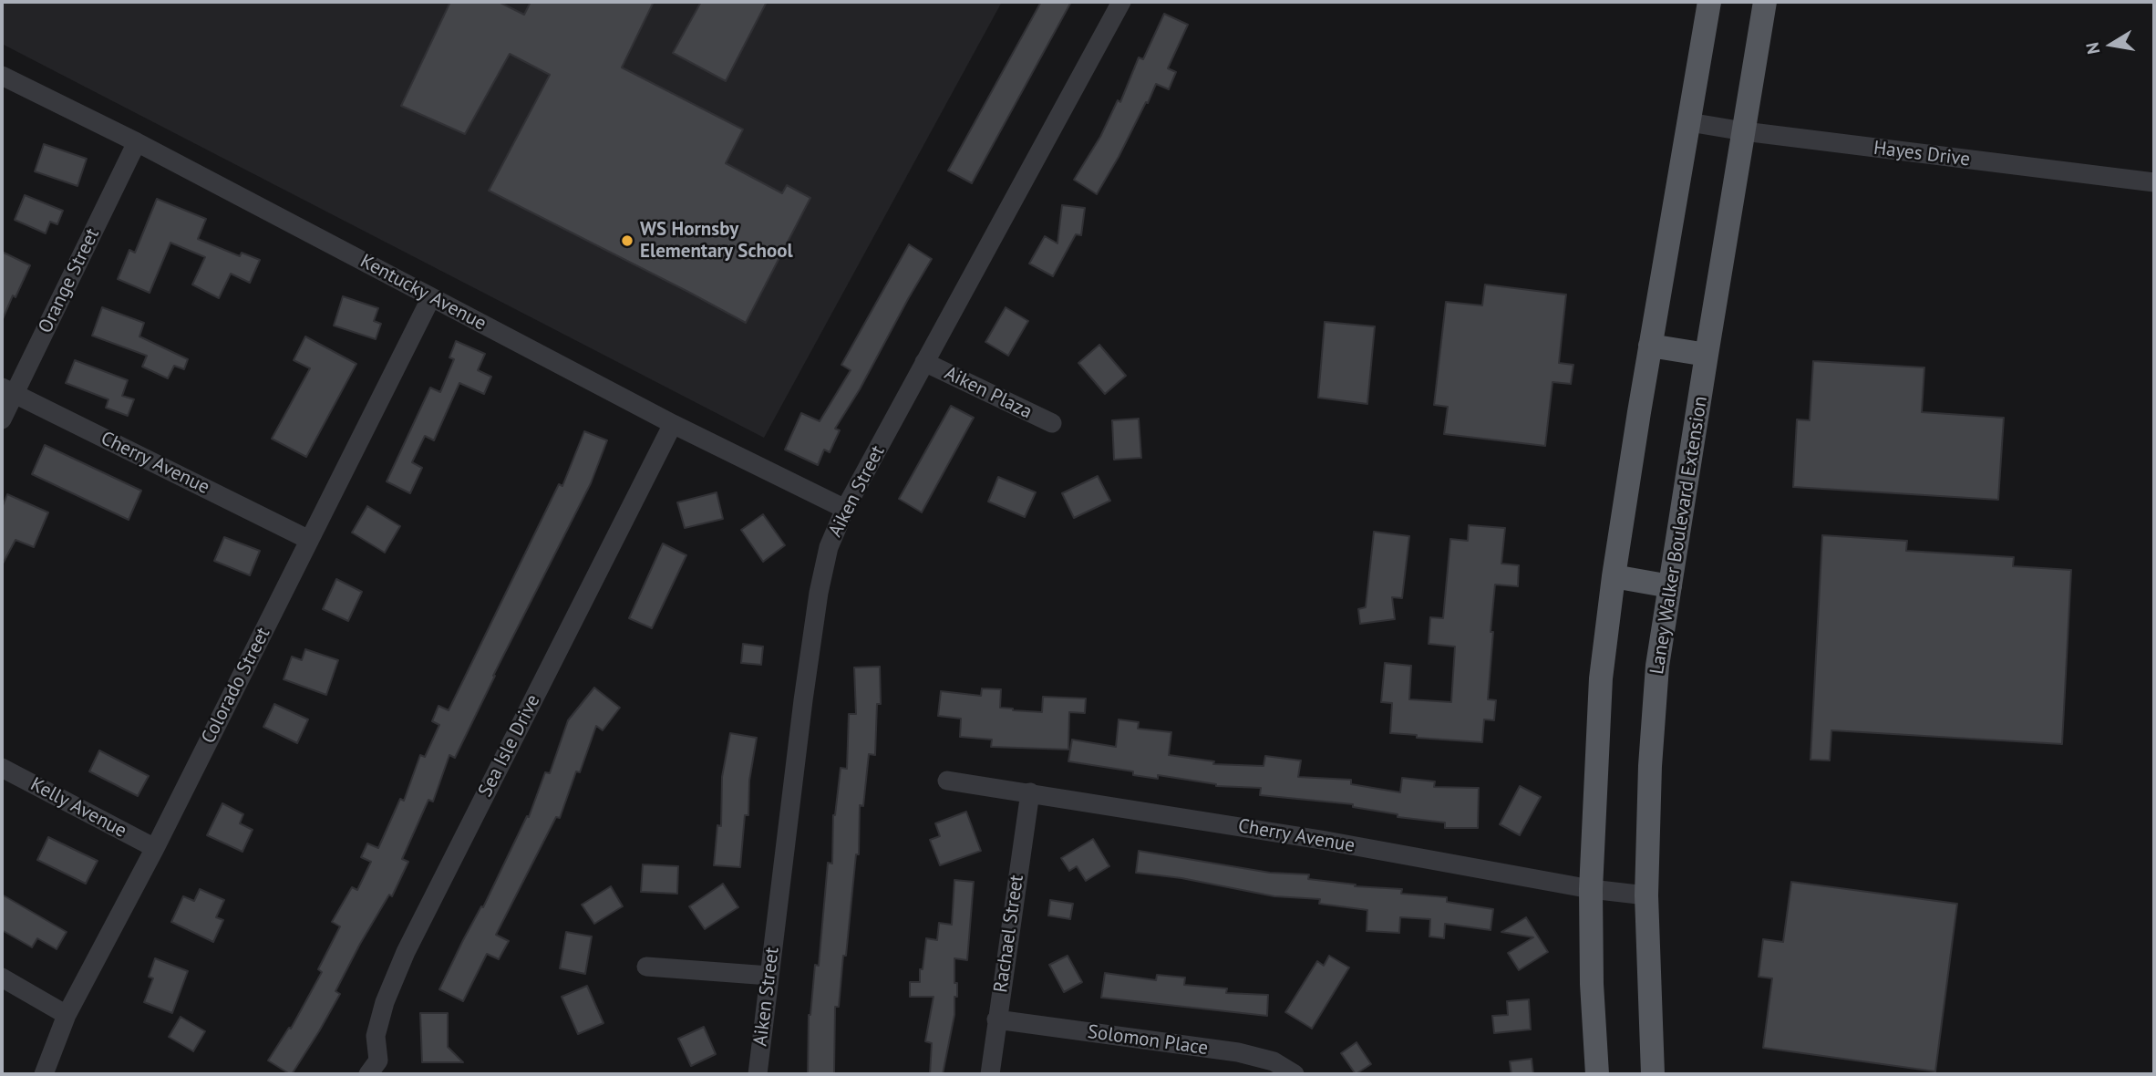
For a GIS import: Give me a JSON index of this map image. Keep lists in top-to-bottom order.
{
  "streets": {
    "main road": ["Laney Walker Boulevard Extension"],
    "street": [
      "Hayes Drive",
      "Orange Street",
      "Kentucky Avenue",
      "Aiken Plaza",
      "Cherry Avenue",
      "Aiken Street",
      "Colorado Street",
      "Sea Isle Drive",
      "Kelly Avenue",
      "Rachael Street",
      "Solomon Place"
    ]
  },
  "crossings": [
    ["Hayes Drive", "Laney Walker Boulevard Extension"],
    ["Orange Street", "Kentucky Avenue"],
    ["Orange Street", "Cherry Avenue"],
    ["Kentucky Avenue", "Aiken Street"],
    ["Kentucky Avenue", "Colorado Street"],
    ["Kentucky Avenue", "Sea Isle Drive"],
    ["Aiken Plaza", "Aiken Street"],
    ["Cherry Avenue", "Laney Walker Boulevard Extension"],
    ["Cherry Avenue", "Colorado Street"],
    ["Cherry Avenue", "Rachael Street"],
    ["Colorado Street", "Kelly Avenue"],
    ["Rachael Street", "Solomon Place"]
  ],
  "places": ["WS Hornsby Elementary School"],
  "north": "left"
}
